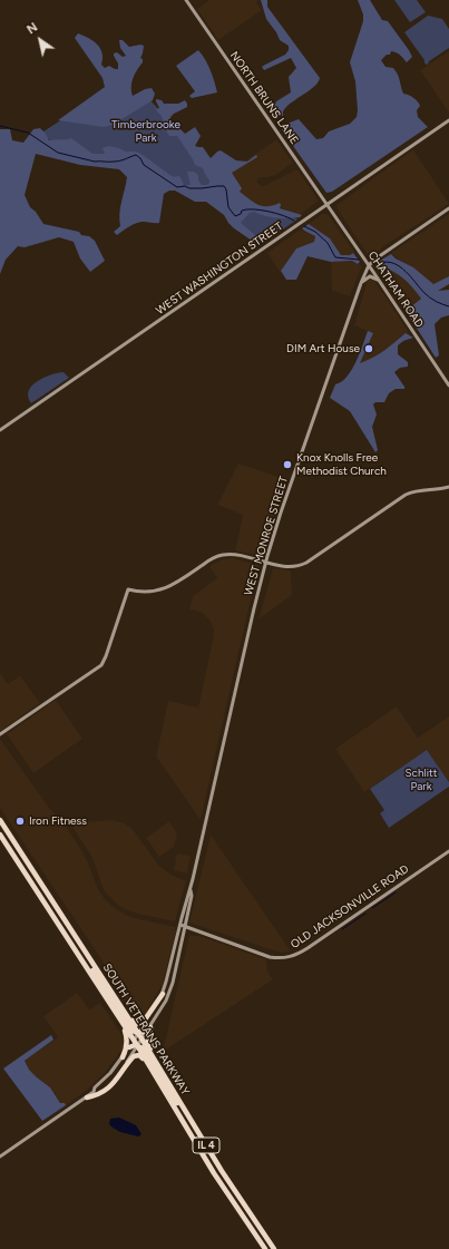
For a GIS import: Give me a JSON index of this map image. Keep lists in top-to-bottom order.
{
  "streets": {
    "highway": ["SOUTH VETERANS PARKWAY", "IL 4"],
    "street": [
      "NORTH BRUNS LANE",
      "WEST WASHINGTON STREET",
      "CHATHAM ROAD",
      "WEST MONROE STREET",
      "OLD JACKSONVILLE ROAD"
    ]
  },
  "crossings": [
    ["NORTH BRUNS LANE", "WEST WASHINGTON STREET"],
    ["NORTH BRUNS LANE", "CHATHAM ROAD"],
    ["WEST WASHINGTON STREET", "CHATHAM ROAD"],
    ["CHATHAM ROAD", "WEST MONROE STREET"],
    ["WEST MONROE STREET", "OLD JACKSONVILLE ROAD"],
    ["WEST MONROE STREET", "SOUTH VETERANS PARKWAY"]
  ],
  "parks": ["Timberbrooke Park", "Schlitt Park"],
  "places": ["DIM Art House", "Knox Knolls Free Methodist Church", "Iron Fitness"],
  "north": "top left"
}
